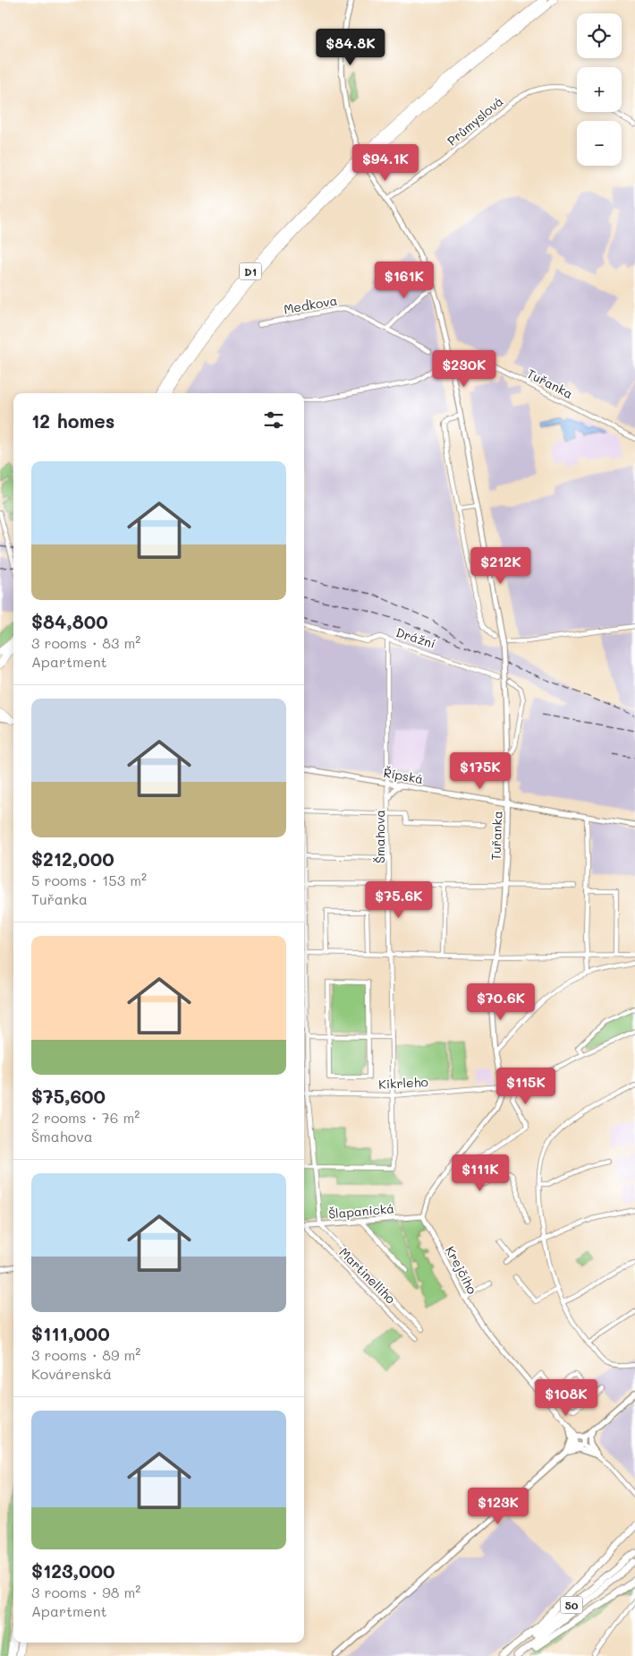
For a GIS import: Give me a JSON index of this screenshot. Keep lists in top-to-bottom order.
{
  "streets": {
    "highway": ["D1", "50"],
    "street": [
      "Průmyslová",
      "Medkova",
      "Tuřanka",
      "Drážní",
      "Řípská",
      "Šmahova",
      "Kikrleho",
      "Šlapanická",
      "Krejčího",
      "Martinelliho"
    ]
  },
  "crossings": [
    ["Tuřanka", "Řípská"],
    ["Tuřanka", "Kikrleho"],
    ["Drážní", "Šmahova"],
    ["Řípská", "Šmahova"],
    ["Šmahova", "Kikrleho"],
    ["Šlapanická", "Krejčího"]
  ],
  "page": {
    "map_buttons": ["+", "−"],
    "price": [
      "$84.8K",
      "$94.1K",
      "$161K",
      "$230K",
      "$212K",
      "$175K",
      "$75.6K",
      "$70.6K",
      "$115K",
      "$111K",
      "$108K",
      "$123K"
    ],
    "heading": "12 homes",
    "list": [
      {
        "name": "$84,800",
        "note": "3 rooms · 83 m² · Apartment"
      },
      {
        "name": "$212,000",
        "note": "5 rooms · 153 m² · Tuřanka"
      },
      {
        "name": "$75,600",
        "note": "2 rooms · 76 m² · Šmahova"
      },
      {
        "name": "$111,000",
        "note": "3 rooms · 89 m² · Kovárenská"
      },
      {
        "name": "$123,000",
        "note": "3 rooms · 98 m² · Apartment"
      }
    ]
  }
}
